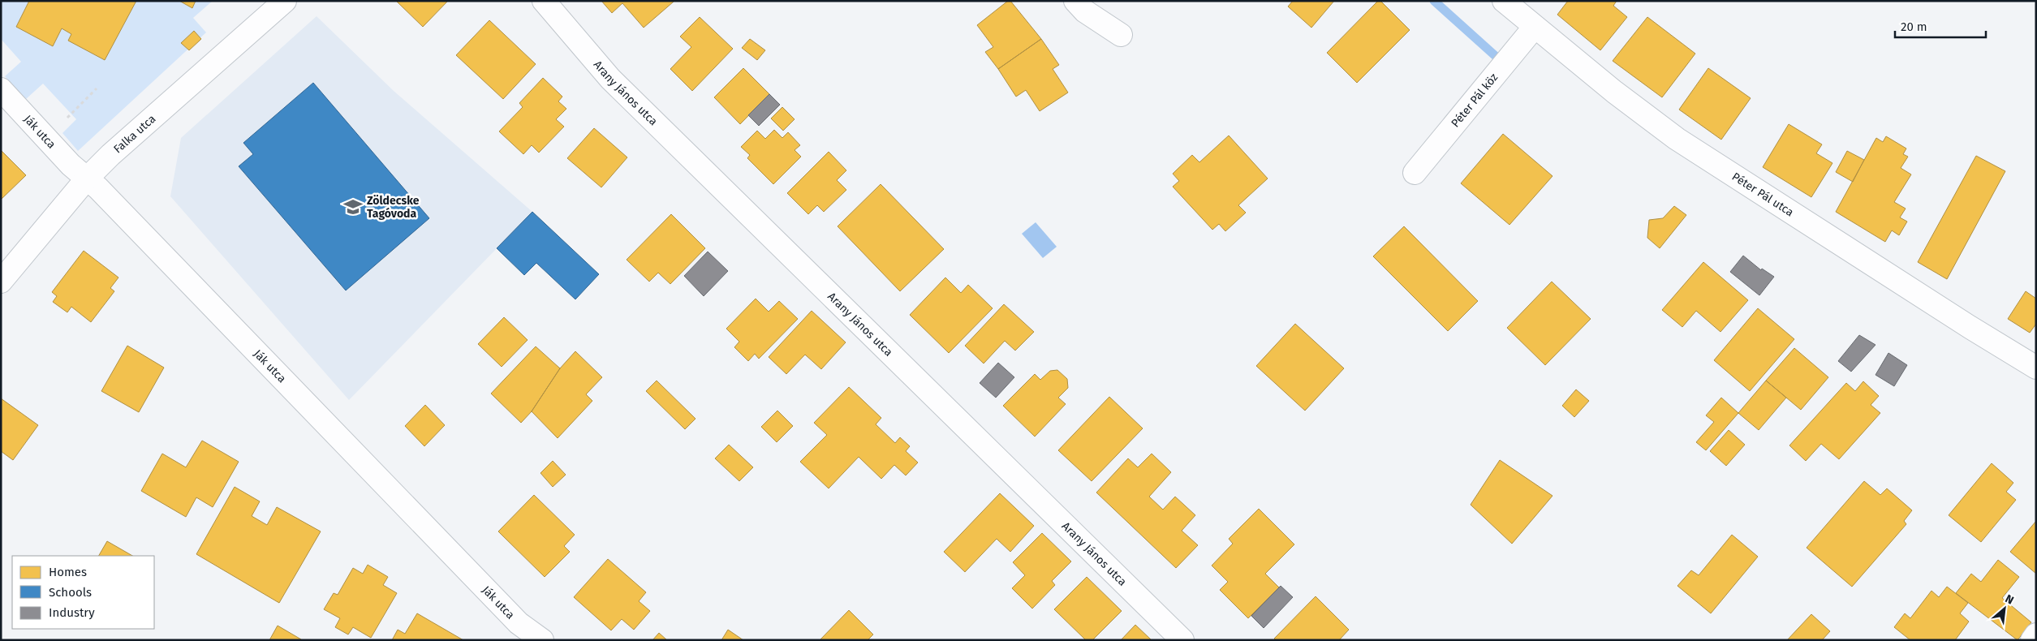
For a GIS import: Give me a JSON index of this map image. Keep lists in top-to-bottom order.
{
  "streets": {
    "street": [
      "Arany János utca",
      "Péter Pál köz",
      "Ják utca",
      "Falka utca",
      "Péter Pál utca"
    ]
  },
  "crossings": [
    ["Péter Pál köz", "Péter Pál utca"],
    ["Ják utca", "Falka utca"]
  ],
  "places": {
    "school or university": ["Zöldecske Tagóvoda"]
  },
  "legend": ["Homes", "Schools", "Industry"],
  "scale_bar": "20 m",
  "north": "top right"
}
